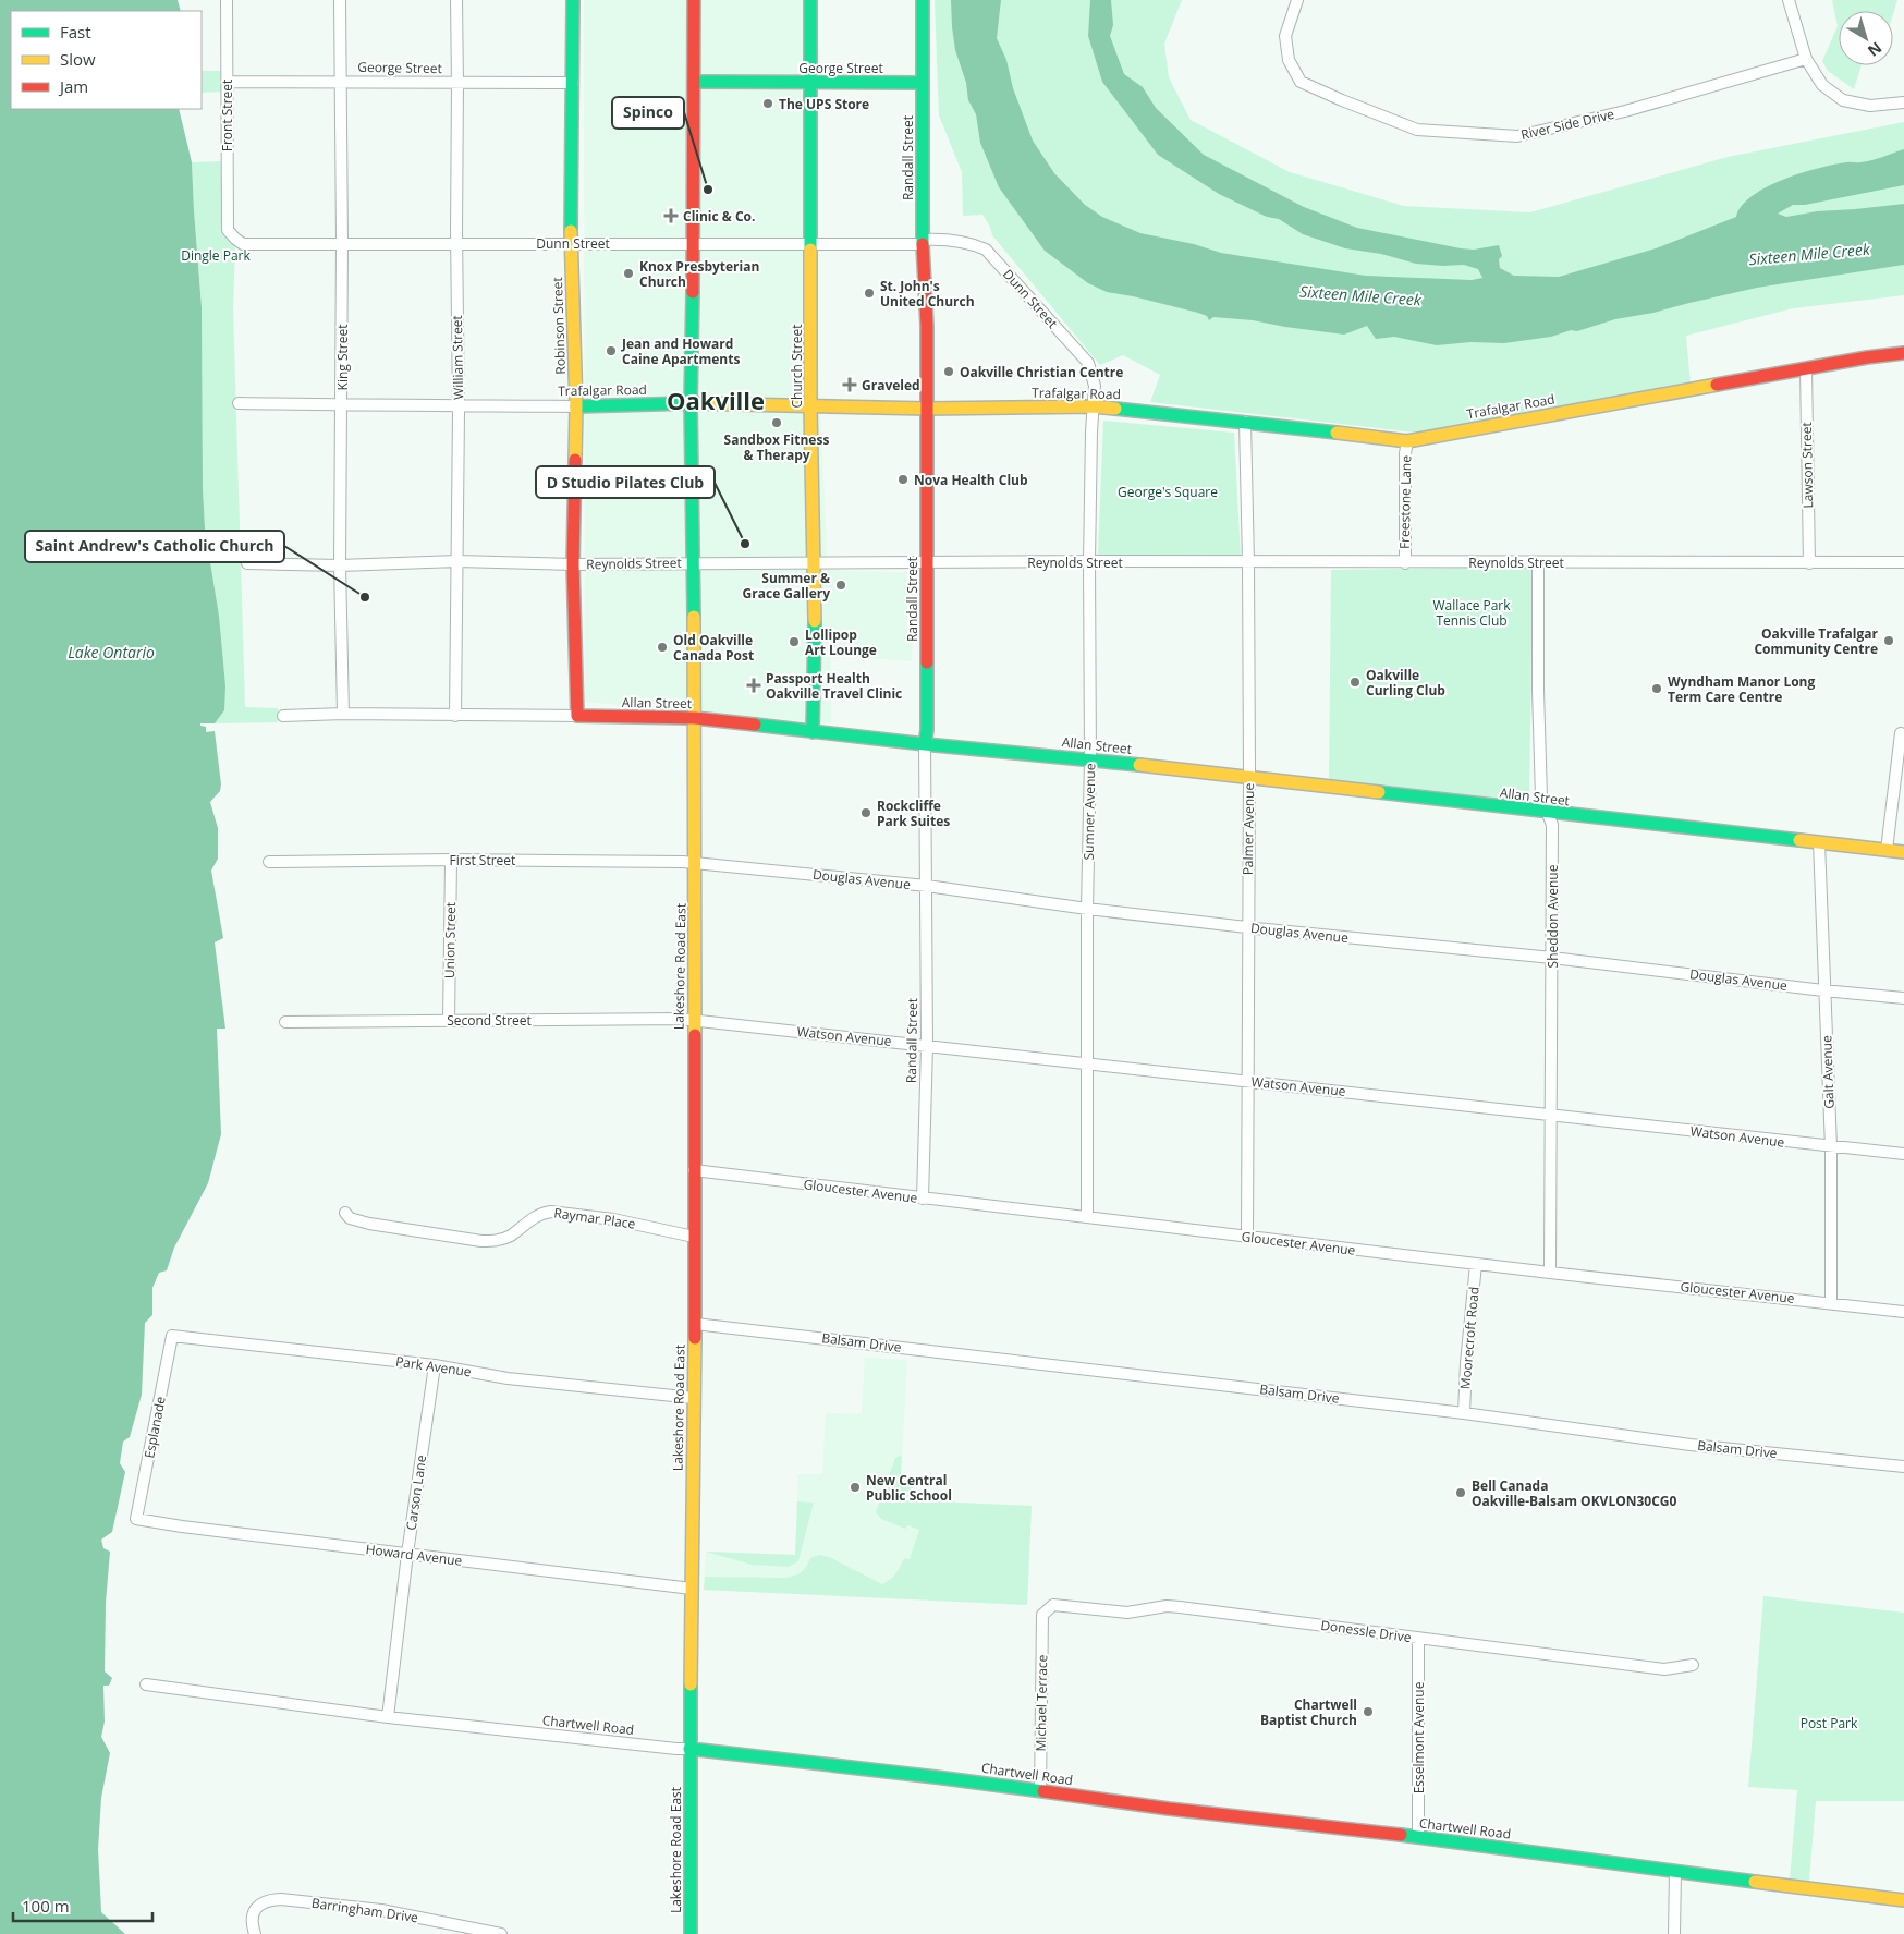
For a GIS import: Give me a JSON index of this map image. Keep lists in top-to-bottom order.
{
  "streets": {
    "street": [
      "George Street",
      "Front Street",
      "River Side Drive",
      "Randall Street",
      "Dunn Street",
      "Robinson Street",
      "King Street",
      "William Street",
      "Church Street",
      "Trafalgar Road",
      "Lawson Street",
      "Freestone Lane",
      "Reynolds Street",
      "Allan Street",
      "Sumner Avenue",
      "Palmer Avenue",
      "First Street",
      "Douglas Avenue",
      "Sheddon Avenue",
      "Union Street",
      "Lakeshore Road East",
      "Second Street",
      "Watson Avenue",
      "Galt Avenue",
      "Gloucester Avenue",
      "Raymar Place",
      "Moorecroft Road",
      "Balsam Drive",
      "Park Avenue",
      "Esplanade",
      "Carson Lane",
      "Howard Avenue",
      "Donessle Drive",
      "Michael Terrace",
      "Chartwell Road",
      "Esselmont Avenue",
      "Barringham Drive"
    ]
  },
  "crossings": [
    ["George Street", "Front Street"],
    ["George Street", "Randall Street"],
    ["George Street", "Robinson Street"],
    ["George Street", "King Street"],
    ["George Street", "William Street"],
    ["George Street", "Church Street"],
    ["George Street", "Lakeshore Road East"],
    ["Front Street", "Dunn Street"],
    ["Randall Street", "Dunn Street"],
    ["Randall Street", "Trafalgar Road"],
    ["Randall Street", "Reynolds Street"],
    ["Randall Street", "Allan Street"],
    ["Randall Street", "Douglas Avenue"],
    ["Randall Street", "Watson Avenue"],
    ["Randall Street", "Gloucester Avenue"],
    ["Dunn Street", "Robinson Street"],
    ["Dunn Street", "King Street"],
    ["Dunn Street", "William Street"],
    ["Dunn Street", "Church Street"],
    ["Dunn Street", "Trafalgar Road"],
    ["Dunn Street", "Sumner Avenue"],
    ["Dunn Street", "Lakeshore Road East"],
    ["Robinson Street", "Trafalgar Road"],
    ["Robinson Street", "Reynolds Street"],
    ["Robinson Street", "Allan Street"],
    ["King Street", "Trafalgar Road"],
    ["King Street", "Reynolds Street"],
    ["King Street", "Allan Street"],
    ["William Street", "Trafalgar Road"],
    ["William Street", "Reynolds Street"],
    ["William Street", "Allan Street"],
    ["Church Street", "Trafalgar Road"],
    ["Church Street", "Reynolds Street"],
    ["Church Street", "Allan Street"],
    ["Trafalgar Road", "Lawson Street"],
    ["Trafalgar Road", "Freestone Lane"],
    ["Trafalgar Road", "Sumner Avenue"],
    ["Trafalgar Road", "Palmer Avenue"],
    ["Trafalgar Road", "Lakeshore Road East"],
    ["Lawson Street", "Reynolds Street"],
    ["Freestone Lane", "Reynolds Street"],
    ["Reynolds Street", "Sumner Avenue"],
    ["Reynolds Street", "Palmer Avenue"],
    ["Reynolds Street", "Sheddon Avenue"],
    ["Reynolds Street", "Lakeshore Road East"],
    ["Allan Street", "Sumner Avenue"],
    ["Allan Street", "Palmer Avenue"],
    ["Allan Street", "Sheddon Avenue"],
    ["Allan Street", "Lakeshore Road East"],
    ["Allan Street", "Galt Avenue"],
    ["Sumner Avenue", "Douglas Avenue"],
    ["Sumner Avenue", "Watson Avenue"],
    ["Sumner Avenue", "Gloucester Avenue"],
    ["Palmer Avenue", "Douglas Avenue"],
    ["Palmer Avenue", "Watson Avenue"],
    ["Palmer Avenue", "Gloucester Avenue"],
    ["First Street", "Douglas Avenue"],
    ["First Street", "Union Street"],
    ["First Street", "Lakeshore Road East"],
    ["Douglas Avenue", "Sheddon Avenue"],
    ["Douglas Avenue", "Lakeshore Road East"],
    ["Douglas Avenue", "Galt Avenue"],
    ["Sheddon Avenue", "Watson Avenue"],
    ["Sheddon Avenue", "Gloucester Avenue"],
    ["Union Street", "Second Street"],
    ["Lakeshore Road East", "Second Street"],
    ["Lakeshore Road East", "Watson Avenue"],
    ["Lakeshore Road East", "Gloucester Avenue"],
    ["Lakeshore Road East", "Raymar Place"],
    ["Lakeshore Road East", "Balsam Drive"],
    ["Lakeshore Road East", "Park Avenue"],
    ["Lakeshore Road East", "Howard Avenue"],
    ["Lakeshore Road East", "Chartwell Road"],
    ["Second Street", "Watson Avenue"],
    ["Watson Avenue", "Galt Avenue"],
    ["Galt Avenue", "Gloucester Avenue"],
    ["Gloucester Avenue", "Moorecroft Road"],
    ["Moorecroft Road", "Balsam Drive"],
    ["Park Avenue", "Esplanade"],
    ["Park Avenue", "Carson Lane"],
    ["Esplanade", "Howard Avenue"],
    ["Carson Lane", "Howard Avenue"],
    ["Carson Lane", "Chartwell Road"],
    ["Donessle Drive", "Michael Terrace"],
    ["Donessle Drive", "Esselmont Avenue"],
    ["Michael Terrace", "Chartwell Road"],
    ["Chartwell Road", "Esselmont Avenue"]
  ],
  "districts": ["Oakville"],
  "water": ["Sixteen Mile Creek", "Lake Ontario"],
  "parks": [
    "Dingle Park",
    "George's Square",
    "Wallace Park Tennis Club",
    "Post Park"
  ],
  "places": {
    "other": [
      "The UPS Store",
      "Spinco",
      "Knox Presbyterian Church",
      "St. John's United Church",
      "Jean and Howard Caine Apartments",
      "Oakville Christian Centre",
      "Sandbox Fitness & Therapy",
      "Nova Health Club",
      "D Studio Pilates Club",
      "Summer & Grace Gallery",
      "Saint Andrew's Catholic Church",
      "Oakville Trafalgar Community Centre",
      "Lollipop Art Lounge",
      "Old Oakville Canada Post",
      "Oakville Curling Club",
      "Wyndham Manor Long Term Care Centre",
      "Rockcliffe Park Suites",
      "New Central Public School",
      "Bell Canada Oakville-Balsam OKVLON30CG0",
      "Chartwell Baptist Church"
    ],
    "health": ["Clinic & Co.", "Graveled", "Passport Health Oakville Travel Clinic"]
  },
  "legend": ["Fast", "Slow", "Jam"],
  "scale_bar": "100 m",
  "north": "bottom right"
}
